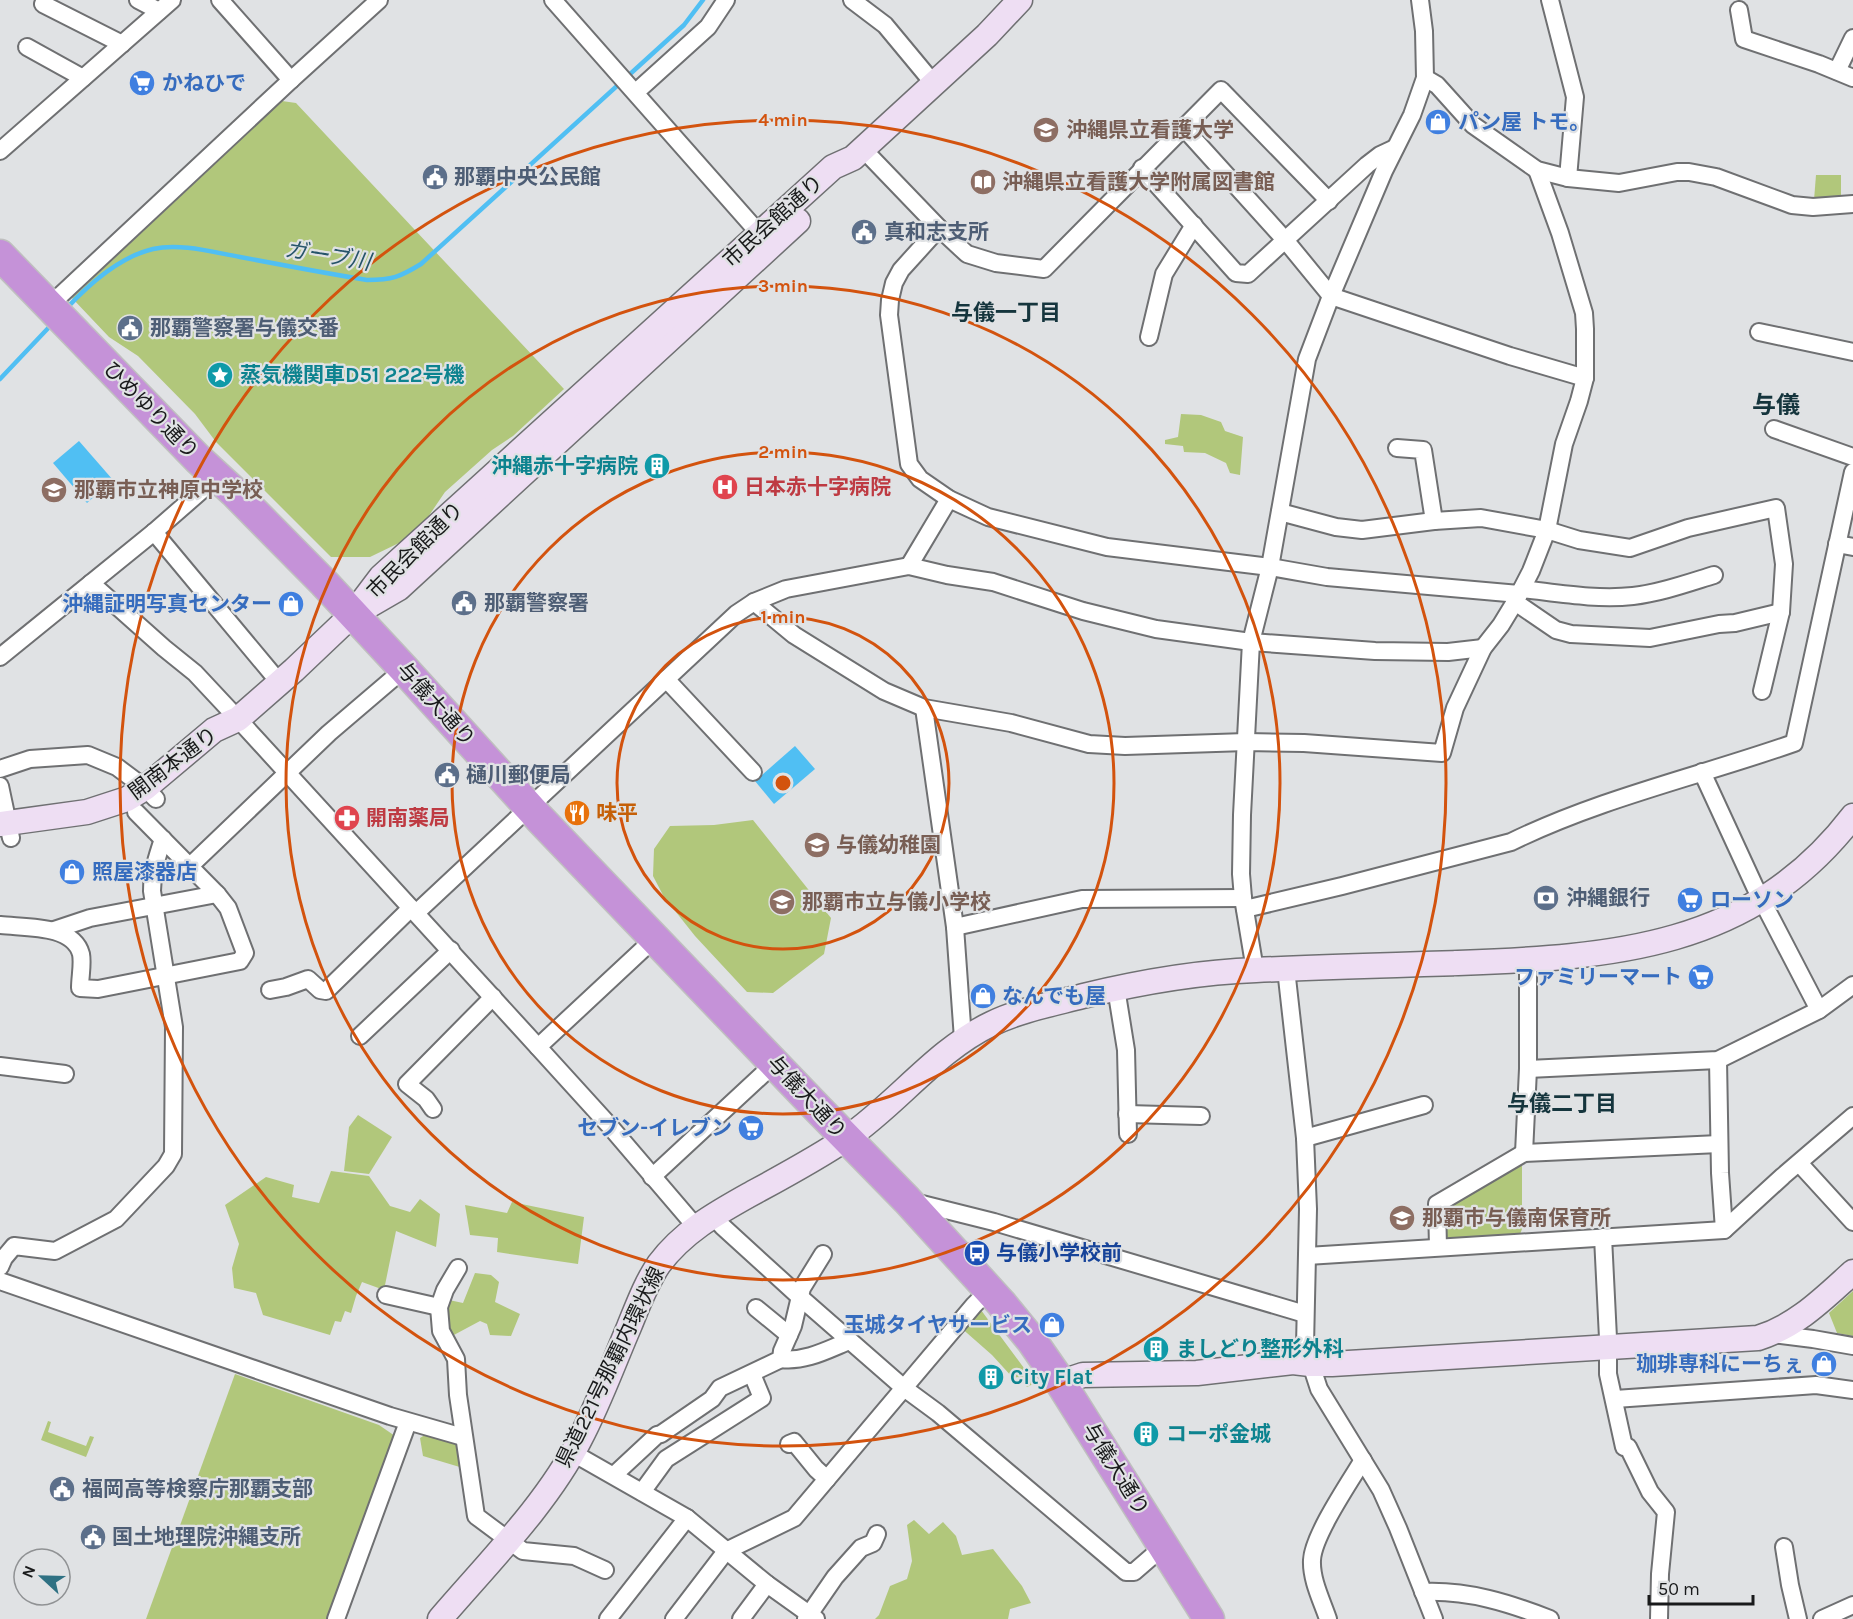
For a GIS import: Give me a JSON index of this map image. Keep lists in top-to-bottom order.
{
  "streets": {
    "highway": ["ひめゆり通り", "与儀大通り"],
    "main road": ["市民会館通り", "開南本通り", "県道221号那覇内環状線"]
  },
  "crossings": [
    ["市民会館通り", "ひめゆり通り"],
    ["市民会館通り", "与儀大通り"],
    ["市民会館通り", "開南本通り"],
    ["ひめゆり通り", "与儀大通り"],
    ["ひめゆり通り", "開南本通り"],
    ["与儀大通り", "開南本通り"],
    ["与儀大通り", "県道221号那覇内環状線"]
  ],
  "districts": ["与儀一丁目", "与儀", "与儀二丁目"],
  "water": ["ガーブ川"],
  "places": {
    "supermarket": [
      "かねひで",
      "ローソン",
      "ファミリーマート",
      "セブン-イレブン"
    ],
    "shop": [
      "パン屋 トモ。",
      "沖縄証明写真センター",
      "照屋漆器店",
      "なんでも屋",
      "玉城タイヤサービス",
      "珈琲専科にーちぇ"
    ],
    "school or university": [
      "沖縄県立看護大学",
      "那覇市立神原中学校",
      "与儀幼稚園",
      "那覇市立与儀小学校",
      "那覇市与儀南保育所"
    ],
    "public building": [
      "那覇中央公民館",
      "真和志支所",
      "那覇警察署与儀交番",
      "那覇警察署",
      "樋川郵便局",
      "福岡高等検察庁那覇支部",
      "国土地理院沖縄支所"
    ],
    "library": ["沖縄県立看護大学附属図書館"],
    "place": ["蒸気機関車D51 222号機"],
    "building": [
      "沖縄赤十字病院",
      "ましどり整形外科",
      "City Flat",
      "コーポ金城"
    ],
    "hospital": ["日本赤十字病院"],
    "restaurant": ["味平"],
    "pharmacy": ["開南薬局"],
    "bank": ["沖縄銀行"],
    "bus stop": ["与儀小学校前"]
  },
  "scale_bar": "50 m",
  "north": "left",
  "rings": [
    "4 min",
    "3 min",
    "2 min",
    "1 min"
  ]
}
